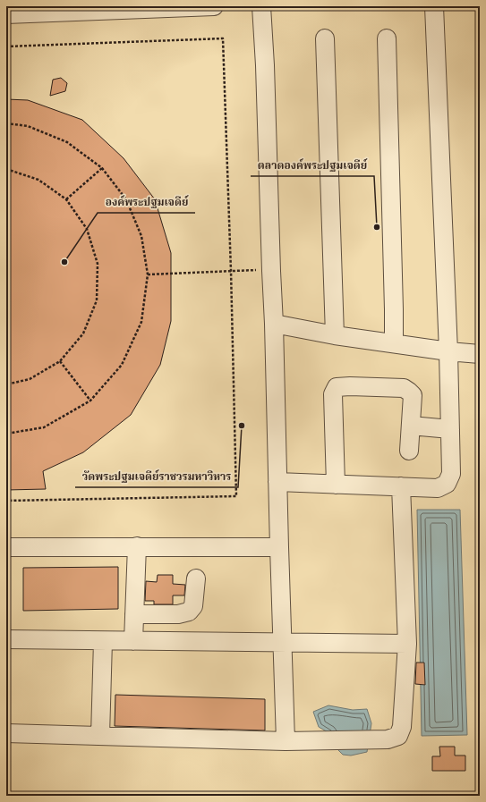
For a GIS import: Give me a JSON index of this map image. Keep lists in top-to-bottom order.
{
  "places": ["ตลาดองค์พระปฐมเจดีย์", "องค์พระปฐมเจดีย์", "วัดพระปฐมเจดีย์ราชวรมหาวิหาร"]
}
